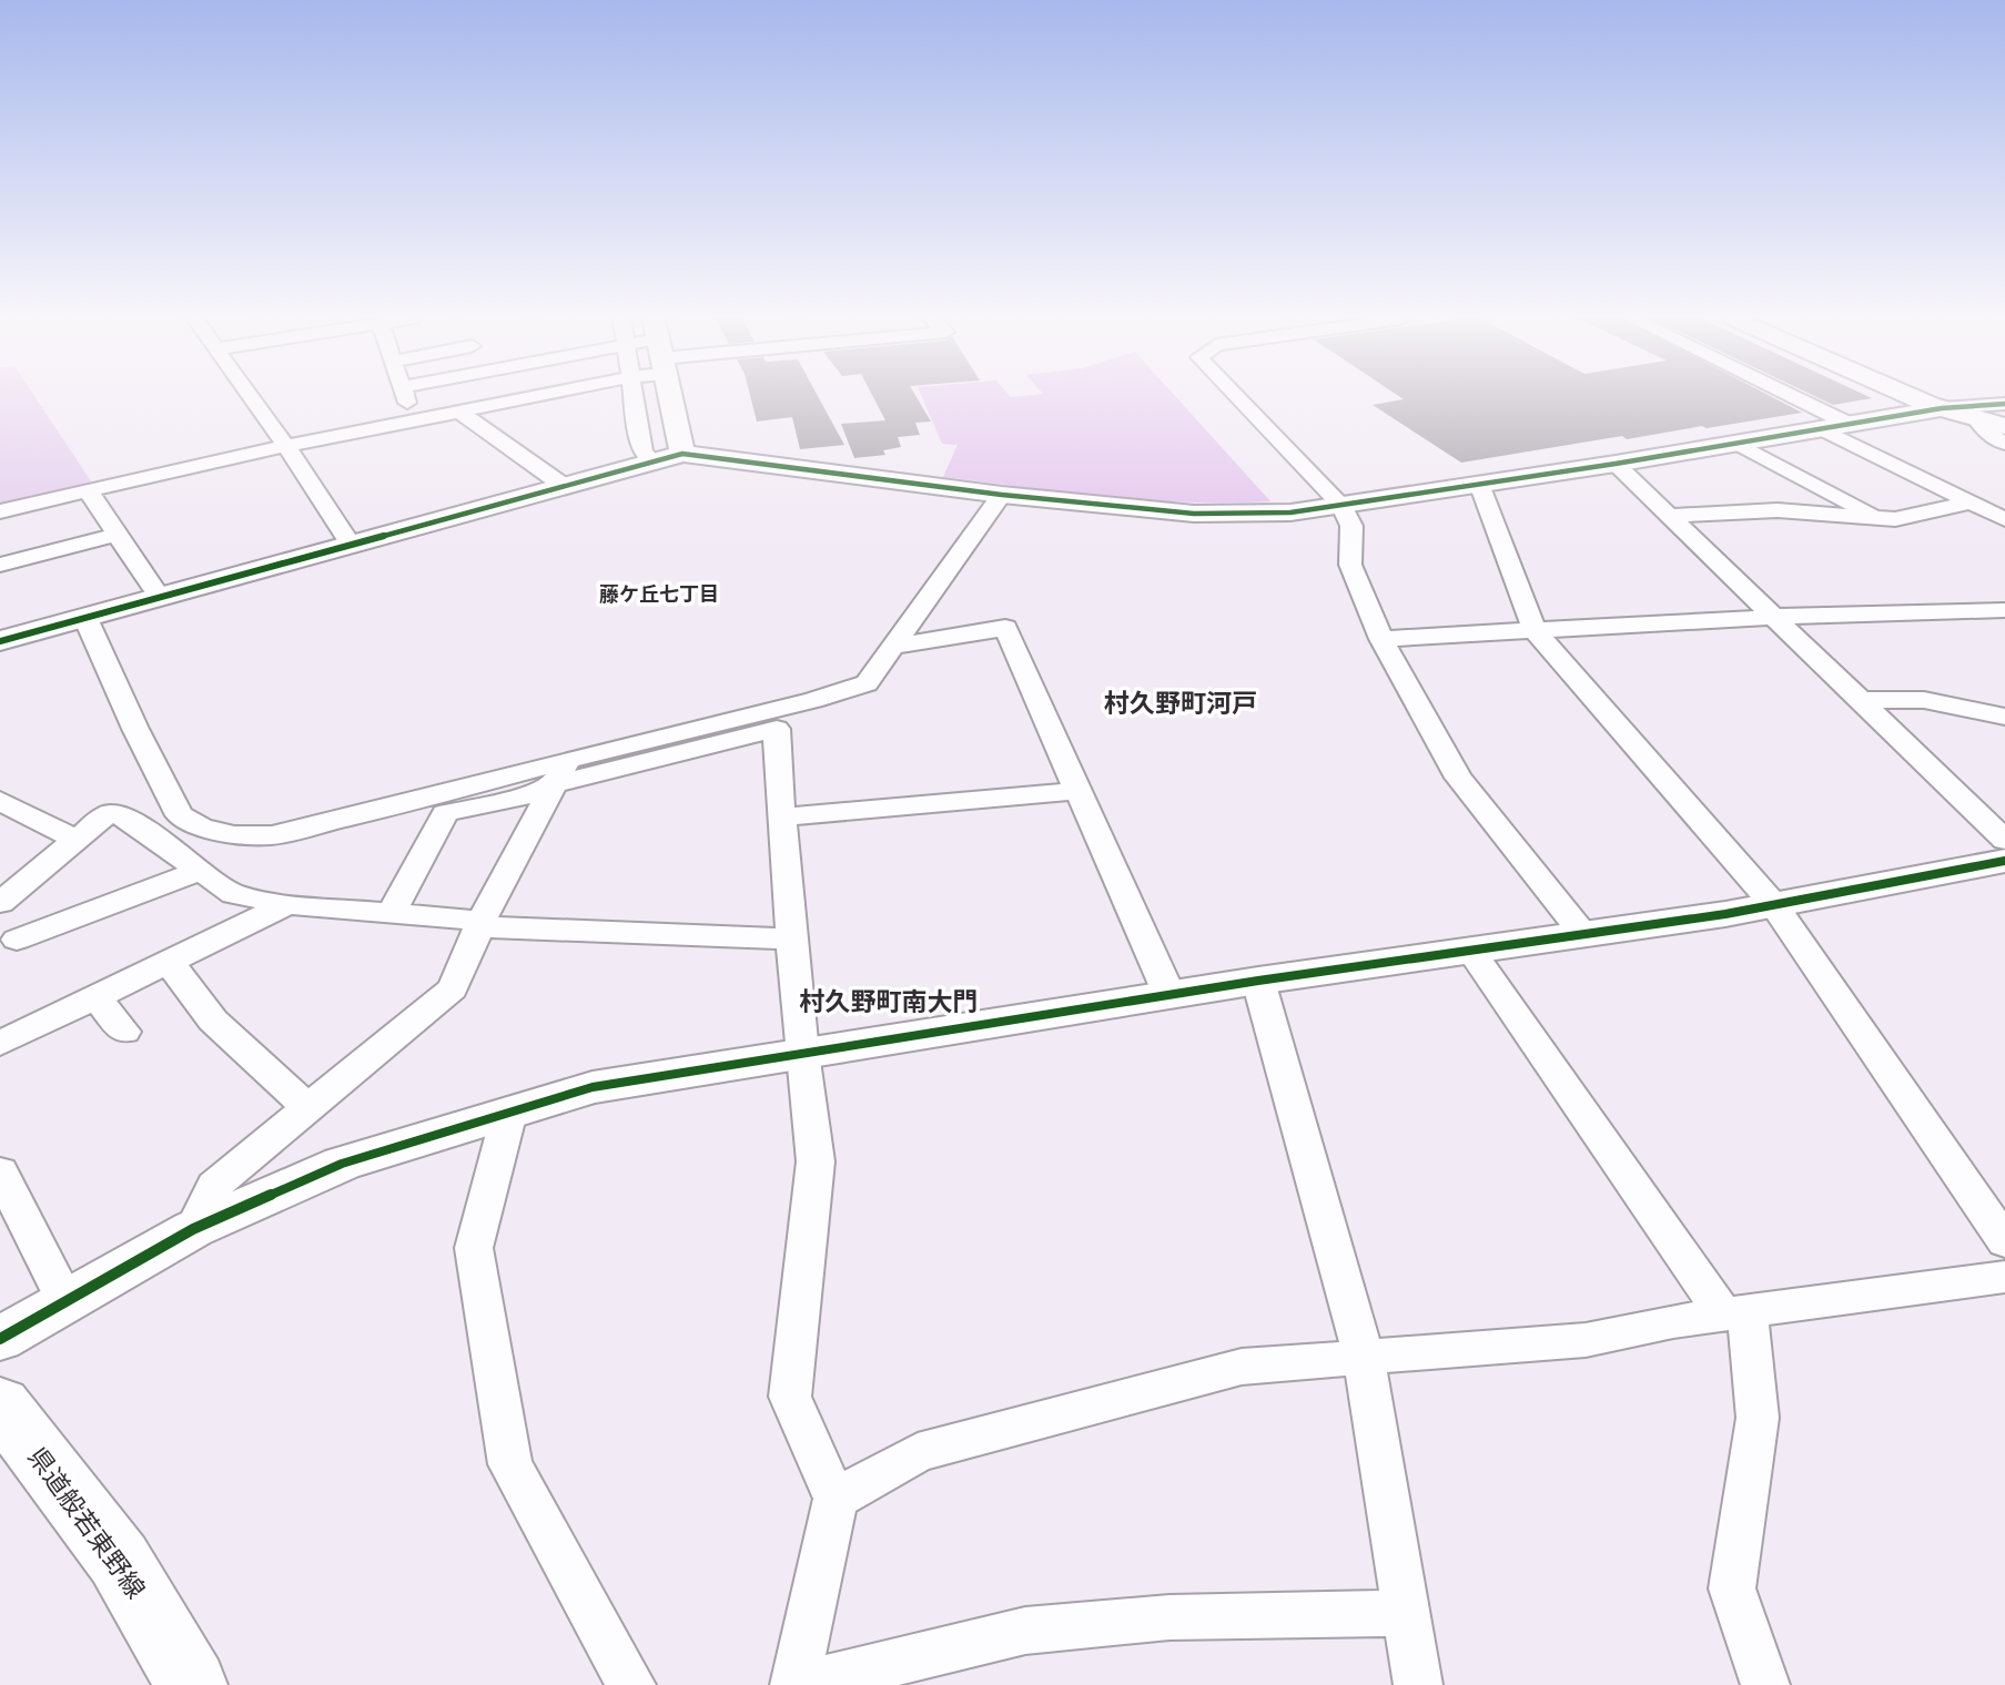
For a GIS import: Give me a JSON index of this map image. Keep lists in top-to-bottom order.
{
  "streets": {
    "main road": ["県道般若東野線"]
  },
  "districts": ["藤ケ丘七丁目", "村久野町河戸", "村久野町南大門"]
}
